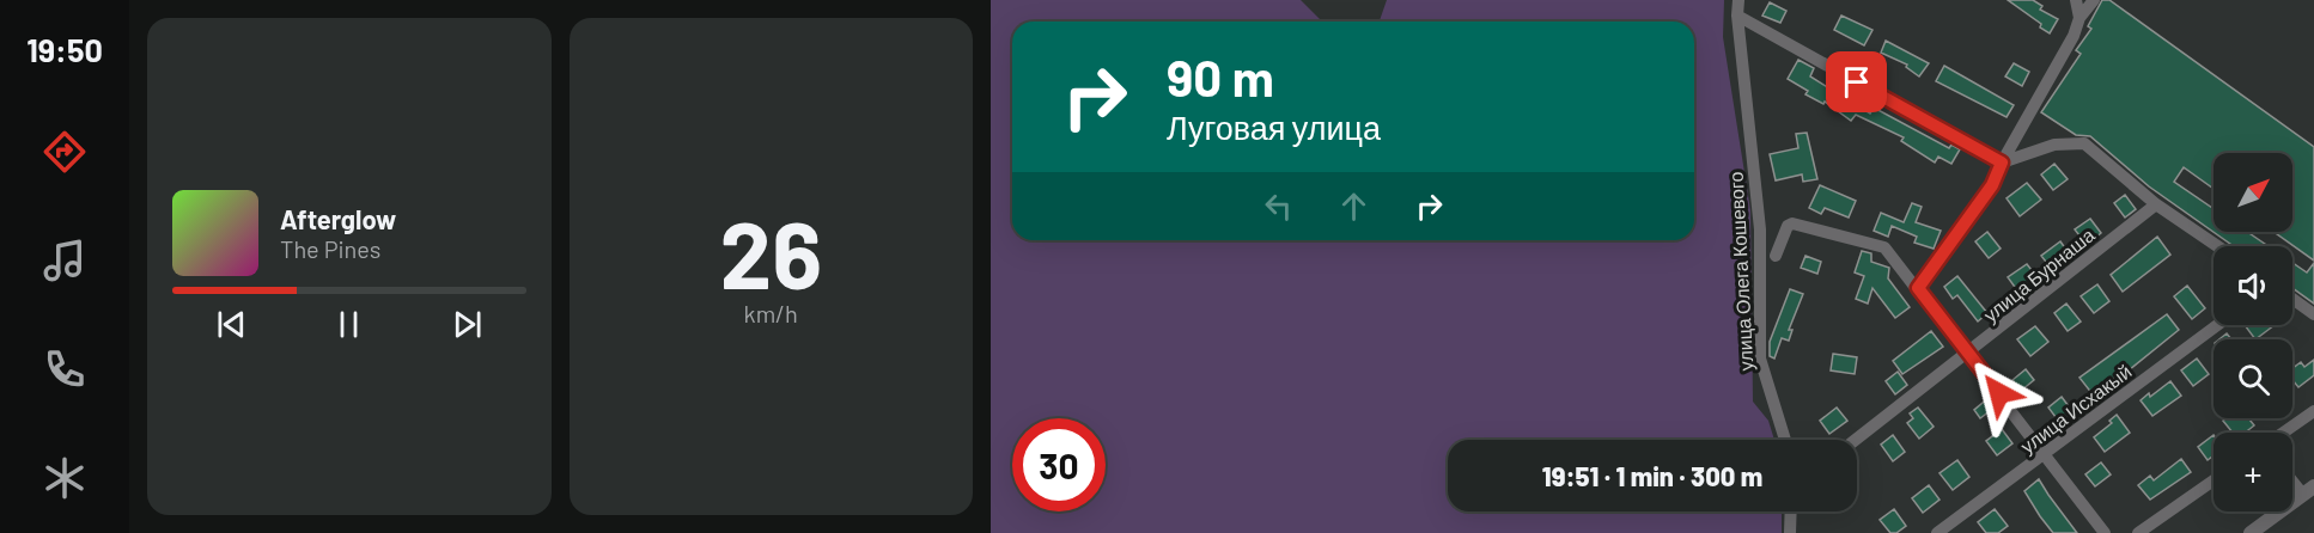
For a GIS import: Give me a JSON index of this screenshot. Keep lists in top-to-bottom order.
{
  "streets": {
    "street": ["улица Олега Кошевого", "улица Бурнаша", "улица Исхакый"]
  },
  "north": "top right",
  "page": {
    "tabs": "19:50",
    "tile": ["26", "km/h"],
    "turn": ["90 m", "Луговая улица"],
    "map_buttons": "+",
    "song": ["Afterglow", "The Pines"],
    "limit": "30",
    "trip": "19:51 · 1 min · 300 m"
  }
}
